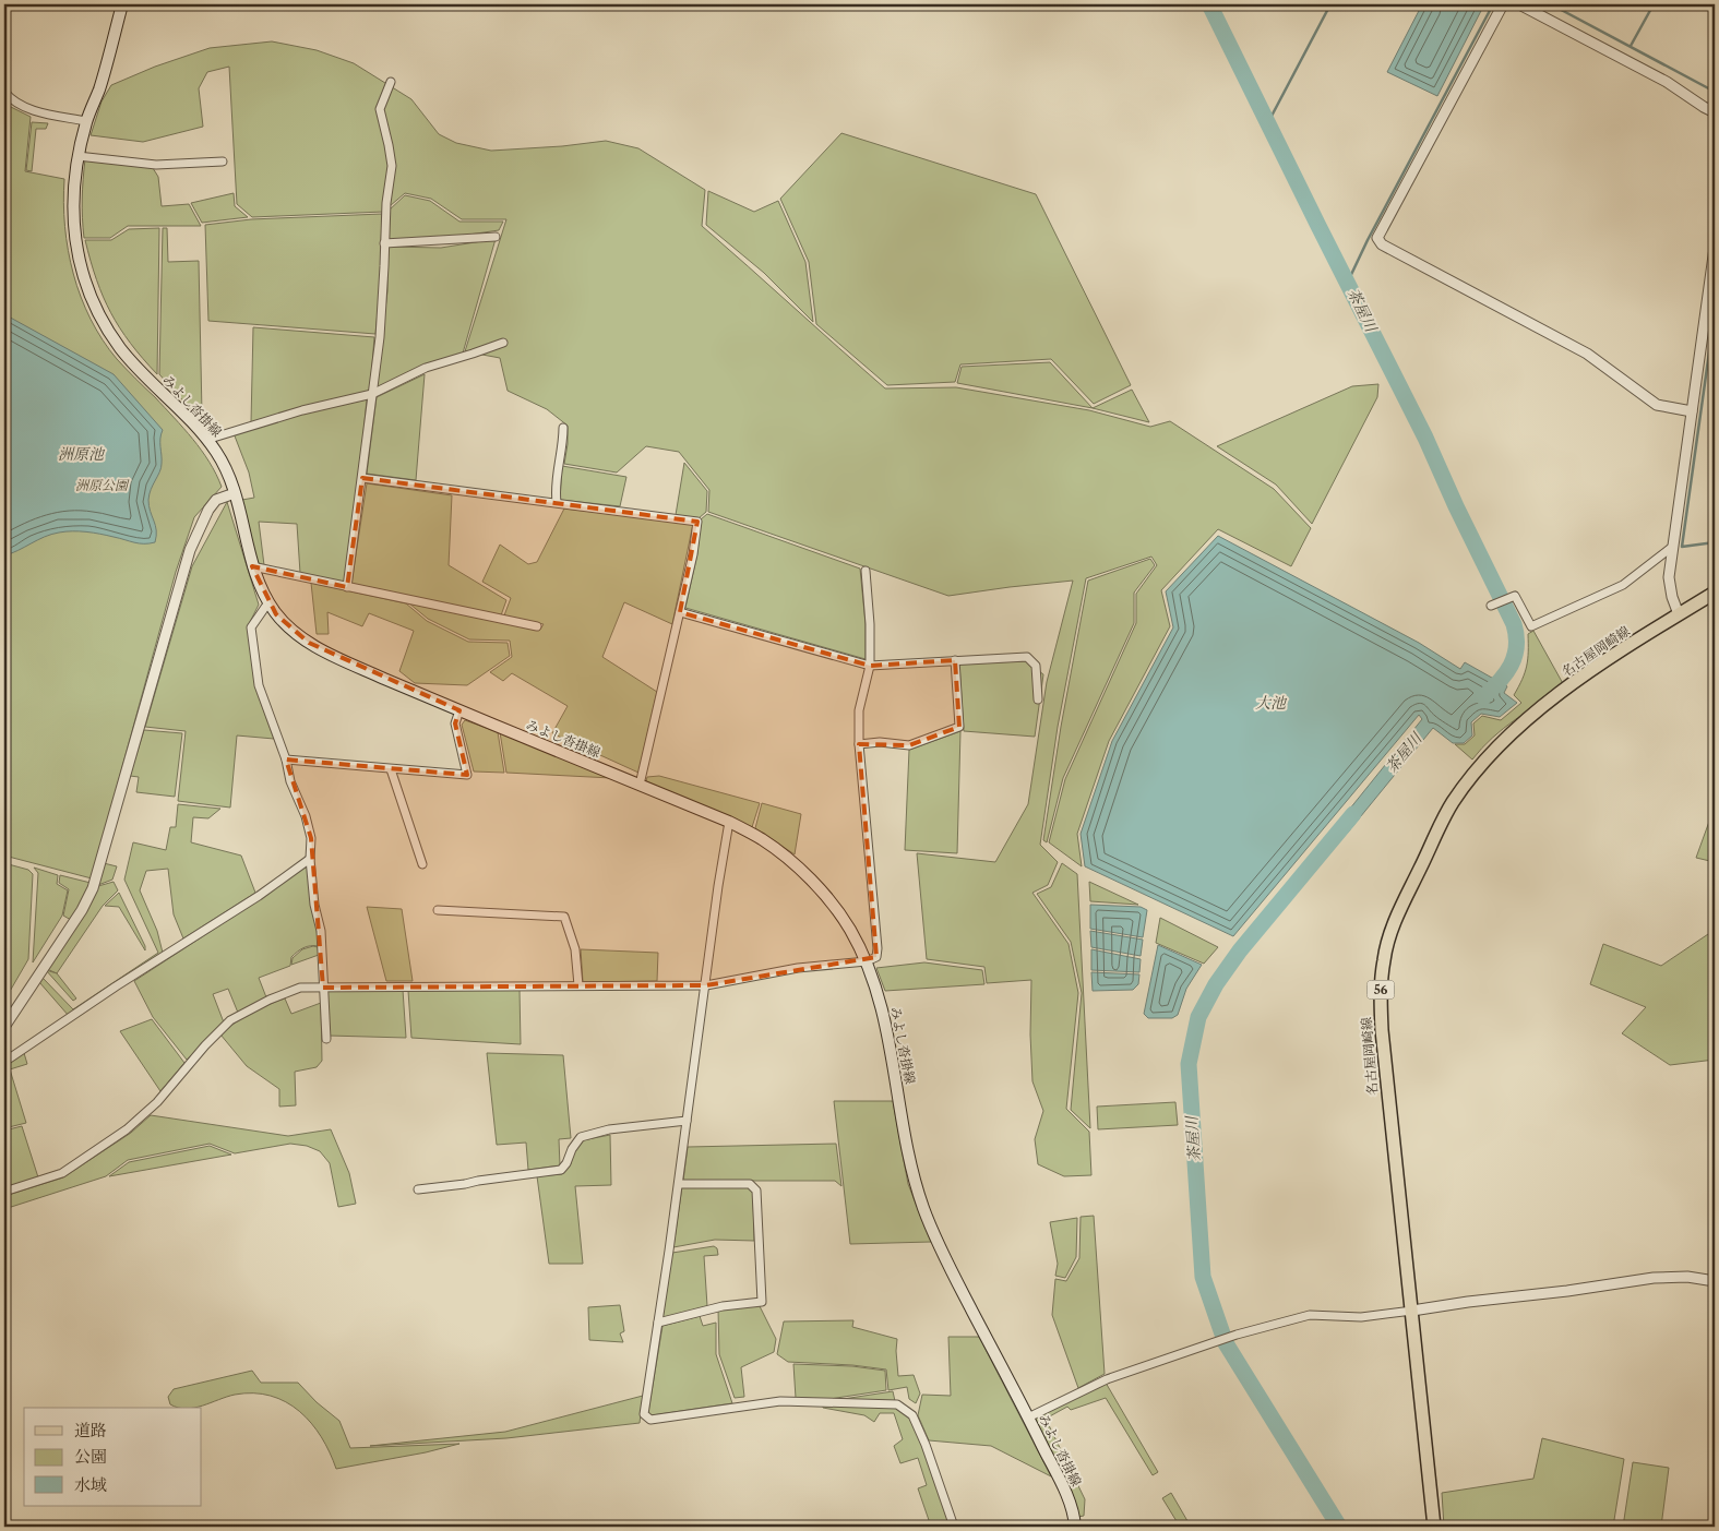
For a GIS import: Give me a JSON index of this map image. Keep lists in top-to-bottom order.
{
  "streets": {
    "main road": ["みよし沓掛線", "名古屋岡崎線", "56"]
  },
  "water": ["茶屋川", "洲原池", "大池"],
  "parks": ["洲原公園"],
  "legend": ["道路", "公園", "水域"]
}
